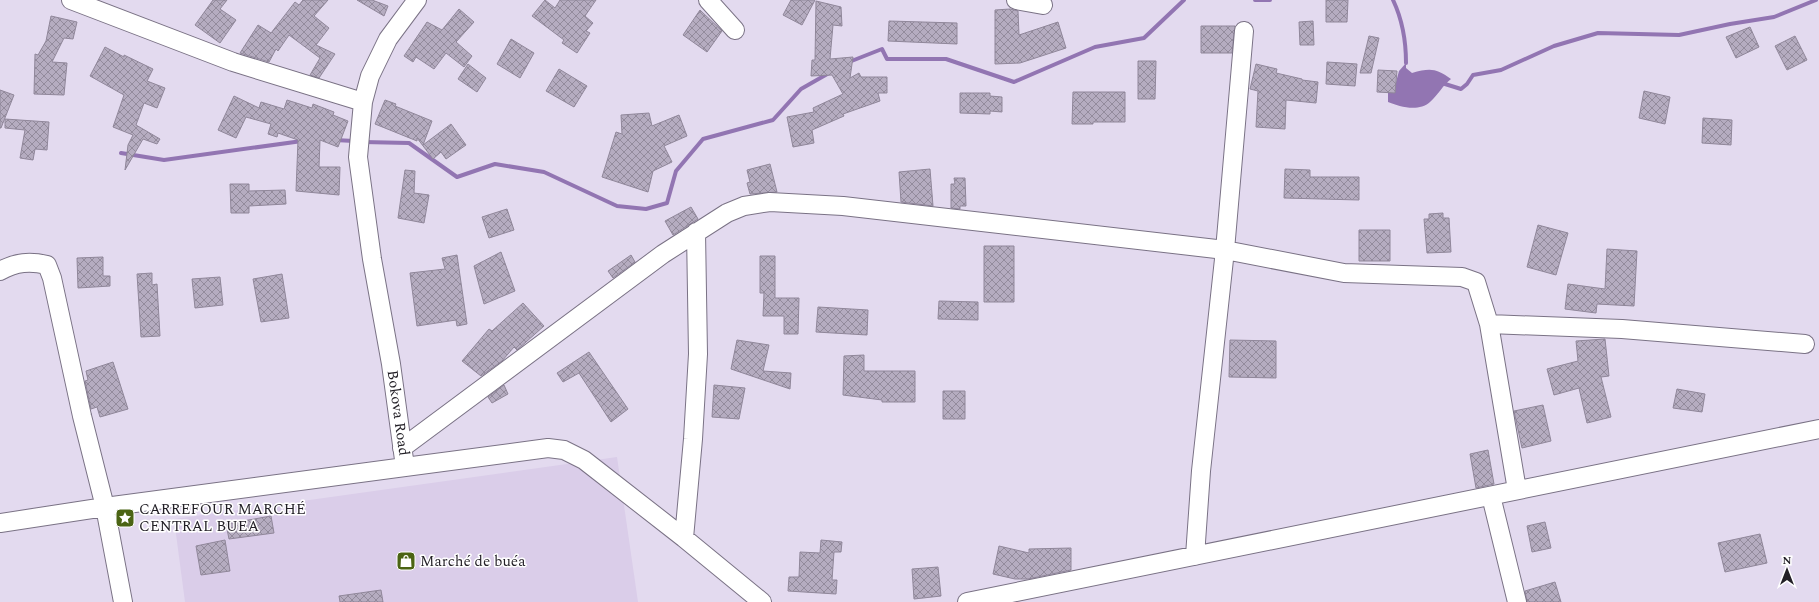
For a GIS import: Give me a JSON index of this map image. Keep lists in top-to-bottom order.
{
  "streets": {
    "street": ["Bokova Road"]
  },
  "places": {
    "place": ["CARREFOUR MARCHÉ CENTRAL BUEA"],
    "shop": ["Marché de buéa"]
  },
  "north": "top"
}
